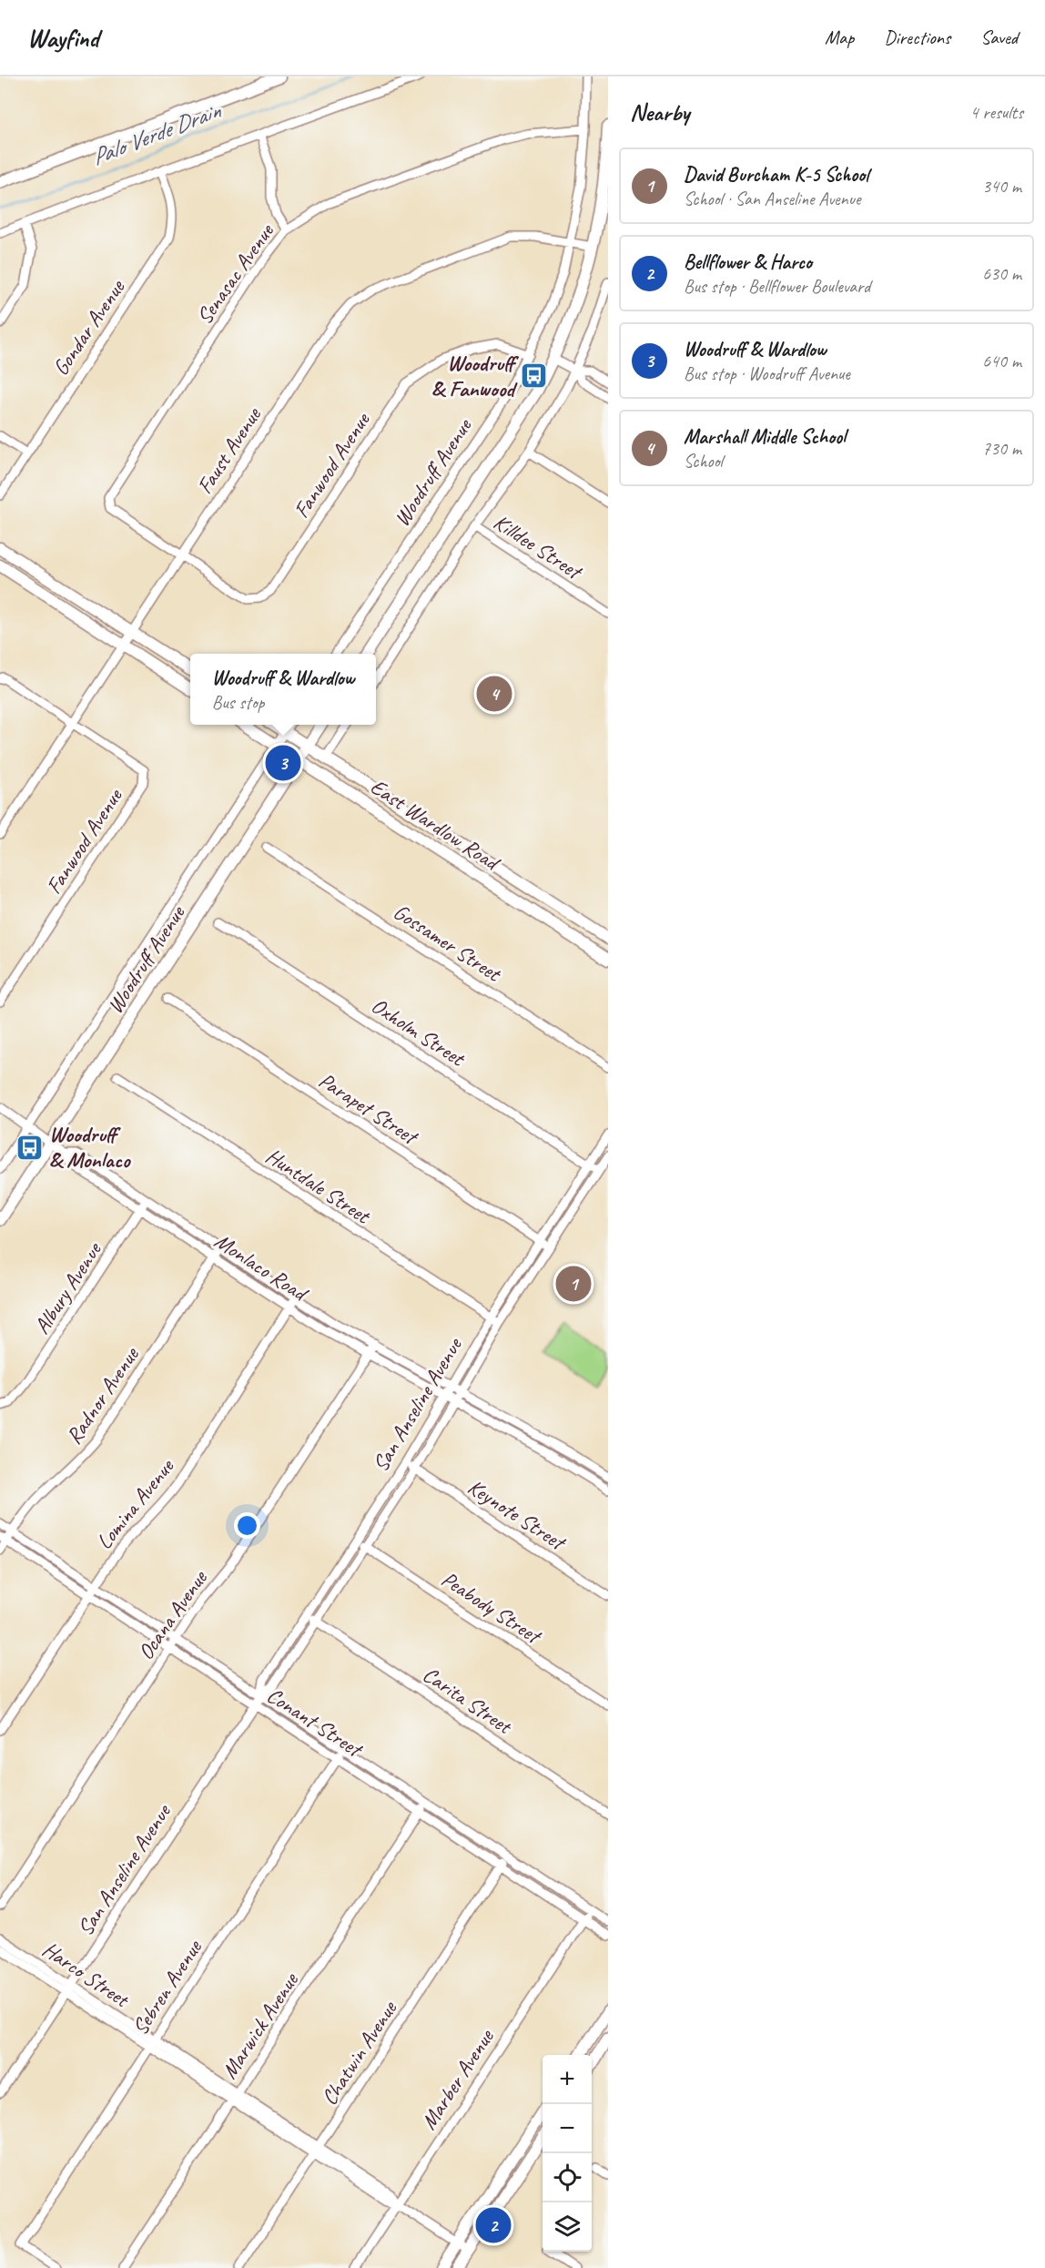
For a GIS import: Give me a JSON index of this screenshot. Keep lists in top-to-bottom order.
{
  "streets": {
    "main road": ["Woodruff Avenue", "East Wardlow Road"],
    "street": [
      "Senasac Avenue",
      "Gondar Avenue",
      "Faust Avenue",
      "Fanwood Avenue",
      "Killdee Street",
      "Gossamer Street",
      "Oxholm Street",
      "Parapet Street",
      "Huntdale Street",
      "Monlaco Road",
      "Albury Avenue",
      "Radnor Avenue",
      "San Anseline Avenue",
      "Lomina Avenue",
      "Keynote Street",
      "Peabody Street",
      "Ocana Avenue",
      "Carita Street",
      "Conant Street",
      "Harco Street",
      "Sebren Avenue",
      "Marwick Avenue",
      "Chatwin Avenue",
      "Marber Avenue"
    ]
  },
  "crossings": [
    ["Senasac Avenue", "Faust Avenue"],
    ["Senasac Avenue", "Fanwood Avenue"],
    ["Senasac Avenue", "Woodruff Avenue"],
    ["Faust Avenue", "Fanwood Avenue"],
    ["Faust Avenue", "Woodruff Avenue"],
    ["Fanwood Avenue", "Woodruff Avenue"],
    ["Woodruff Avenue", "East Wardlow Road"],
    ["Woodruff Avenue", "Monlaco Road"],
    ["Oxholm Street", "San Anseline Avenue"],
    ["Parapet Street", "San Anseline Avenue"],
    ["Huntdale Street", "San Anseline Avenue"],
    ["Monlaco Road", "Albury Avenue"],
    ["Monlaco Road", "Radnor Avenue"],
    ["Monlaco Road", "San Anseline Avenue"],
    ["Monlaco Road", "Lomina Avenue"],
    ["Monlaco Road", "Ocana Avenue"],
    ["Radnor Avenue", "Conant Street"],
    ["San Anseline Avenue", "Keynote Street"],
    ["San Anseline Avenue", "Peabody Street"],
    ["San Anseline Avenue", "Carita Street"],
    ["San Anseline Avenue", "Conant Street"],
    ["San Anseline Avenue", "Harco Street"],
    ["Lomina Avenue", "Conant Street"],
    ["Ocana Avenue", "Conant Street"],
    ["Conant Street", "Sebren Avenue"],
    ["Conant Street", "Marwick Avenue"],
    ["Conant Street", "Chatwin Avenue"],
    ["Conant Street", "Marber Avenue"],
    ["Harco Street", "Sebren Avenue"],
    ["Harco Street", "Marwick Avenue"],
    ["Harco Street", "Chatwin Avenue"],
    ["Harco Street", "Marber Avenue"]
  ],
  "water": ["Palo Verde Drain"],
  "places": {
    "bus stop": ["Woodruff & Fanwood", "Woodruff & Monlaco"]
  },
  "page": {
    "header": "Wayfind",
    "nav": ["Map", "Directions", "Saved"],
    "heading": ["Nearby", "4 results"],
    "list": [
      {
        "mark": "1",
        "name": "David Burcham K-5 School",
        "note": "School · San Anseline Avenue",
        "value": "340 m"
      },
      {
        "mark": "2",
        "name": "Bellflower & Harco",
        "note": "Bus stop · Bellflower Boulevard",
        "value": "630 m"
      },
      {
        "mark": "3",
        "name": "Woodruff & Wardlow",
        "note": "Bus stop · Woodruff Avenue",
        "value": "640 m"
      },
      {
        "mark": "4",
        "name": "Marshall Middle School",
        "note": "School",
        "value": "730 m"
      }
    ],
    "popup": ["Woodruff & Wardlow", "Bus stop"],
    "pins": [
      "4",
      "3",
      "1",
      "2"
    ],
    "map_buttons": ["+", "−"]
  }
}
